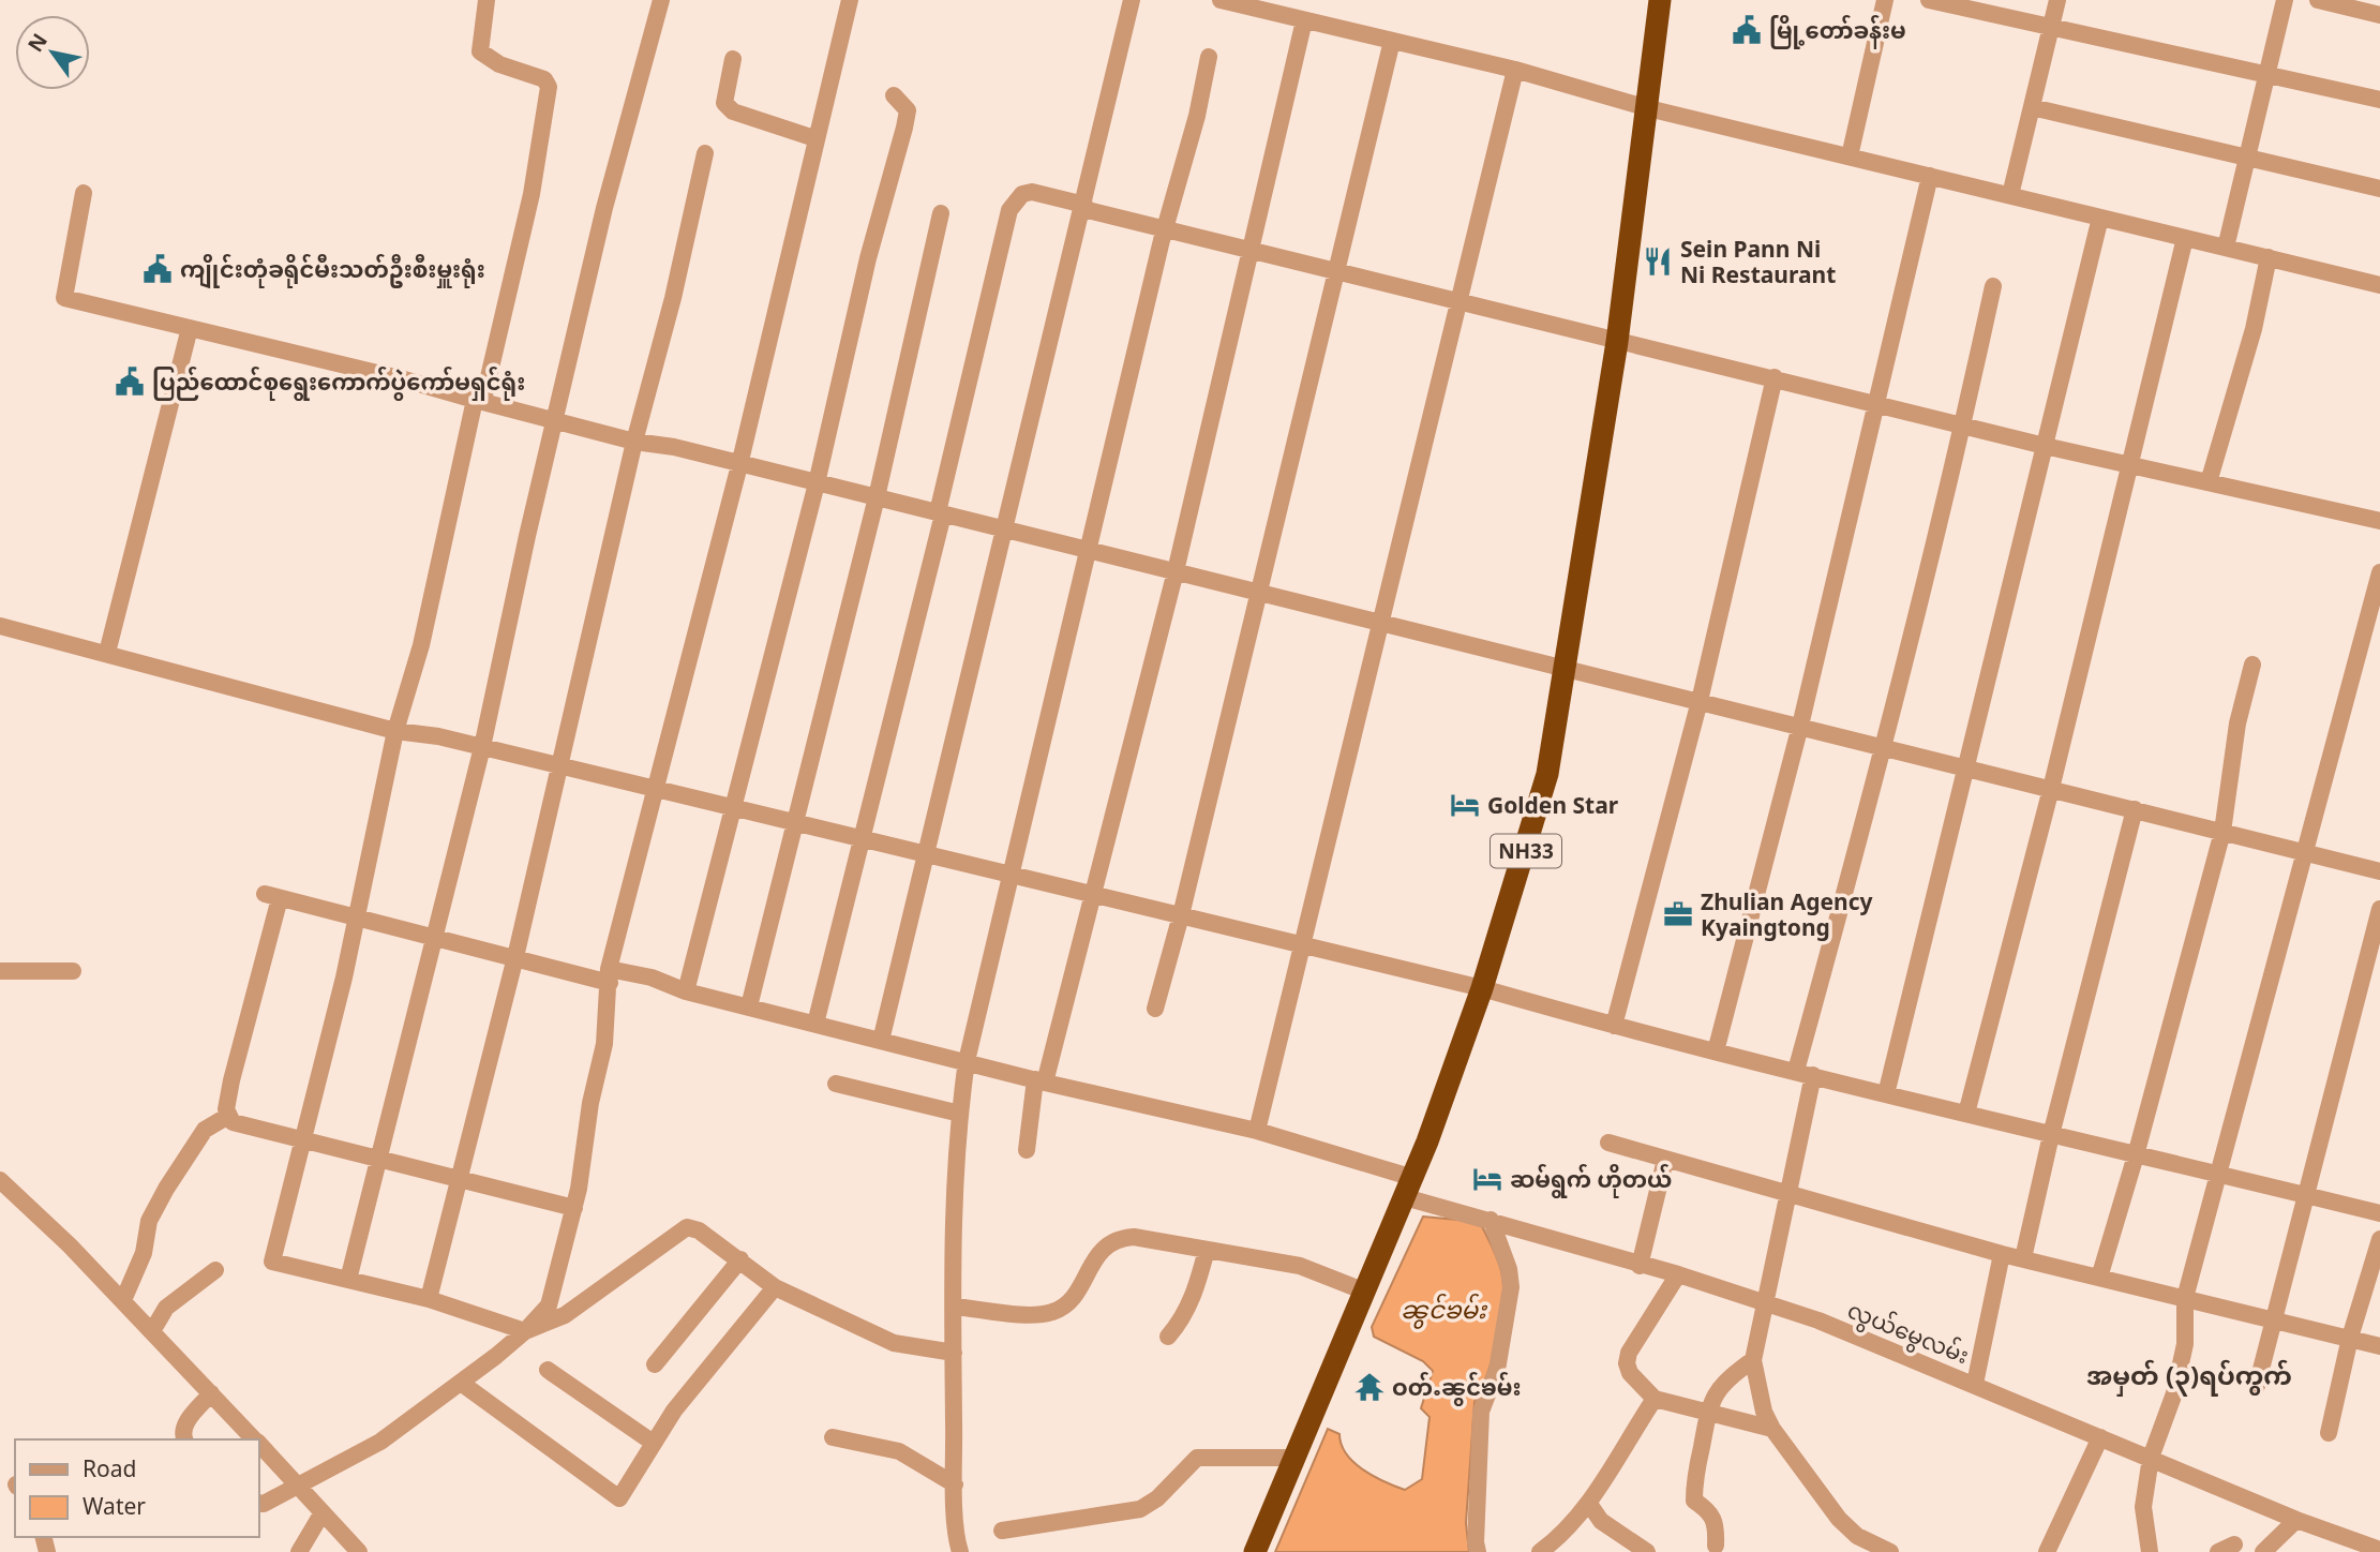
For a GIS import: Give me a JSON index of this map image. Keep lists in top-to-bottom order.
{
  "streets": {
    "highway": ["NH33"],
    "street": ["လွယ်မွေလမ်း"]
  },
  "crossings": [
    ["NH33", "လွယ်မွေလမ်း"]
  ],
  "districts": ["အမှတ် (၃)ရပ်ကွက်"],
  "water": ["ၼွင်ၶမ်း"],
  "places": {
    "public building": ["မြို့တော်ခန်းမ", "ကျိုင်းတုံခရိုင်မီးသတ်ဦးစီးမှူးရုံး", "ပြည်ထောင်စုရွေးကောက်ပွဲကော်မရှင်ရုံး"],
    "restaurant": ["Sein Pann Ni Ni Restaurant"],
    "hotel": ["Golden Star", "ဆမ်ရွက် ဟိုတယ်"],
    "office": ["Zhulian Agency Kyaingtong"],
    "temple": ["ဝတ်ႉၼွင်ၶမ်း"]
  },
  "legend": ["Road", "Water"],
  "north": "top left"
}
